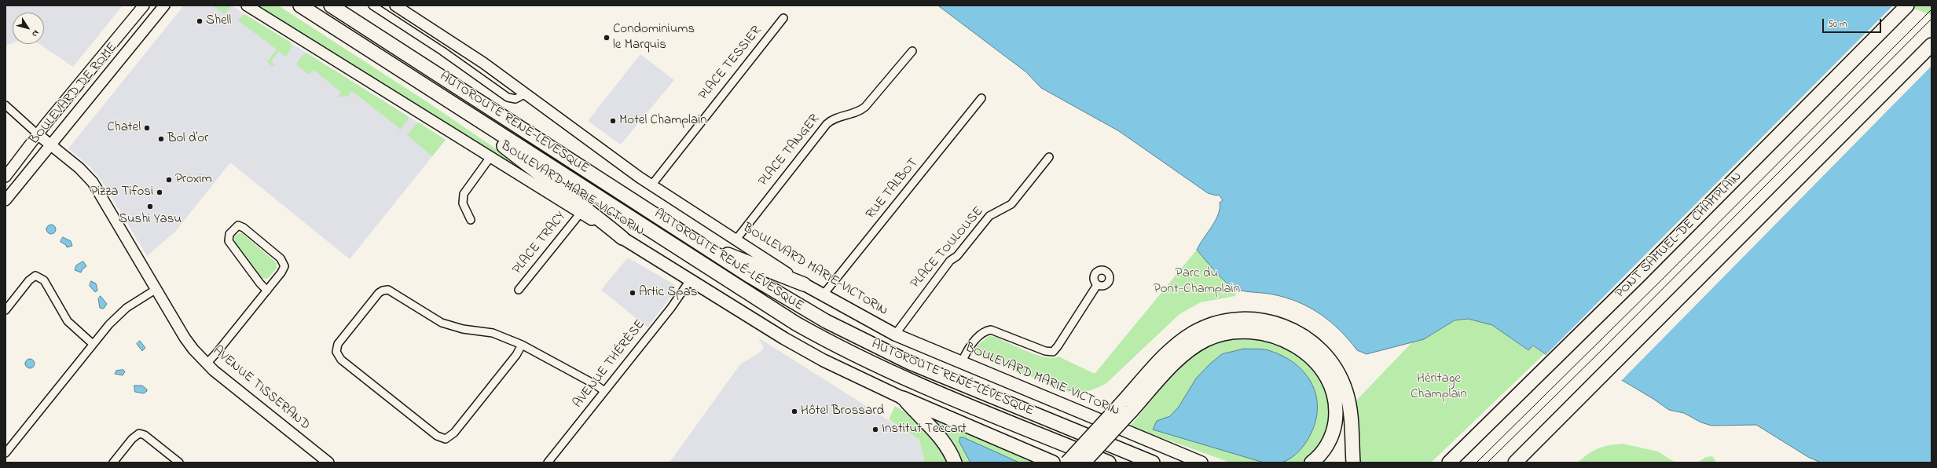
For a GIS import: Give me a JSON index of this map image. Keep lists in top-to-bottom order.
{
  "streets": {
    "highway": ["AUTOROUTE RENÉ-LÉVESQUE", "PONT SAMUEL-DE CHAMPLAIN"],
    "main road": ["BOULEVARD DE ROME", "BOULEVARD MARIE-VICTORIN", "AVENUE TISSERAND"],
    "street": [
      "PLACE TESSIER",
      "PLACE TANGER",
      "RUE TALBOT",
      "PLACE TRACY",
      "PLACE TOULOUSE",
      "AVENUE THÉRÈSE"
    ]
  },
  "crossings": [
    ["PLACE TESSIER", "BOULEVARD MARIE-VICTORIN"],
    ["BOULEVARD DE ROME", "AVENUE TISSERAND"],
    ["PLACE TANGER", "BOULEVARD MARIE-VICTORIN"],
    ["BOULEVARD MARIE-VICTORIN", "RUE TALBOT"],
    ["BOULEVARD MARIE-VICTORIN", "PLACE TRACY"],
    ["BOULEVARD MARIE-VICTORIN", "PLACE TOULOUSE"],
    ["BOULEVARD MARIE-VICTORIN", "AVENUE THÉRÈSE"]
  ],
  "parks": ["Parc du Pont-Champlain", "Héritage Champlain"],
  "places": [
    "Shell",
    "Condominiums le Marquis",
    "Motel Champlain",
    "Chatel",
    "Bol d'or",
    "Proxim",
    "Pizza Tifosi",
    "Sushi Yasu",
    "Artic Spas",
    "Hôtel Brossard",
    "Institut Teccart"
  ],
  "scale_bar": "50 m",
  "north": "bottom right"
}
